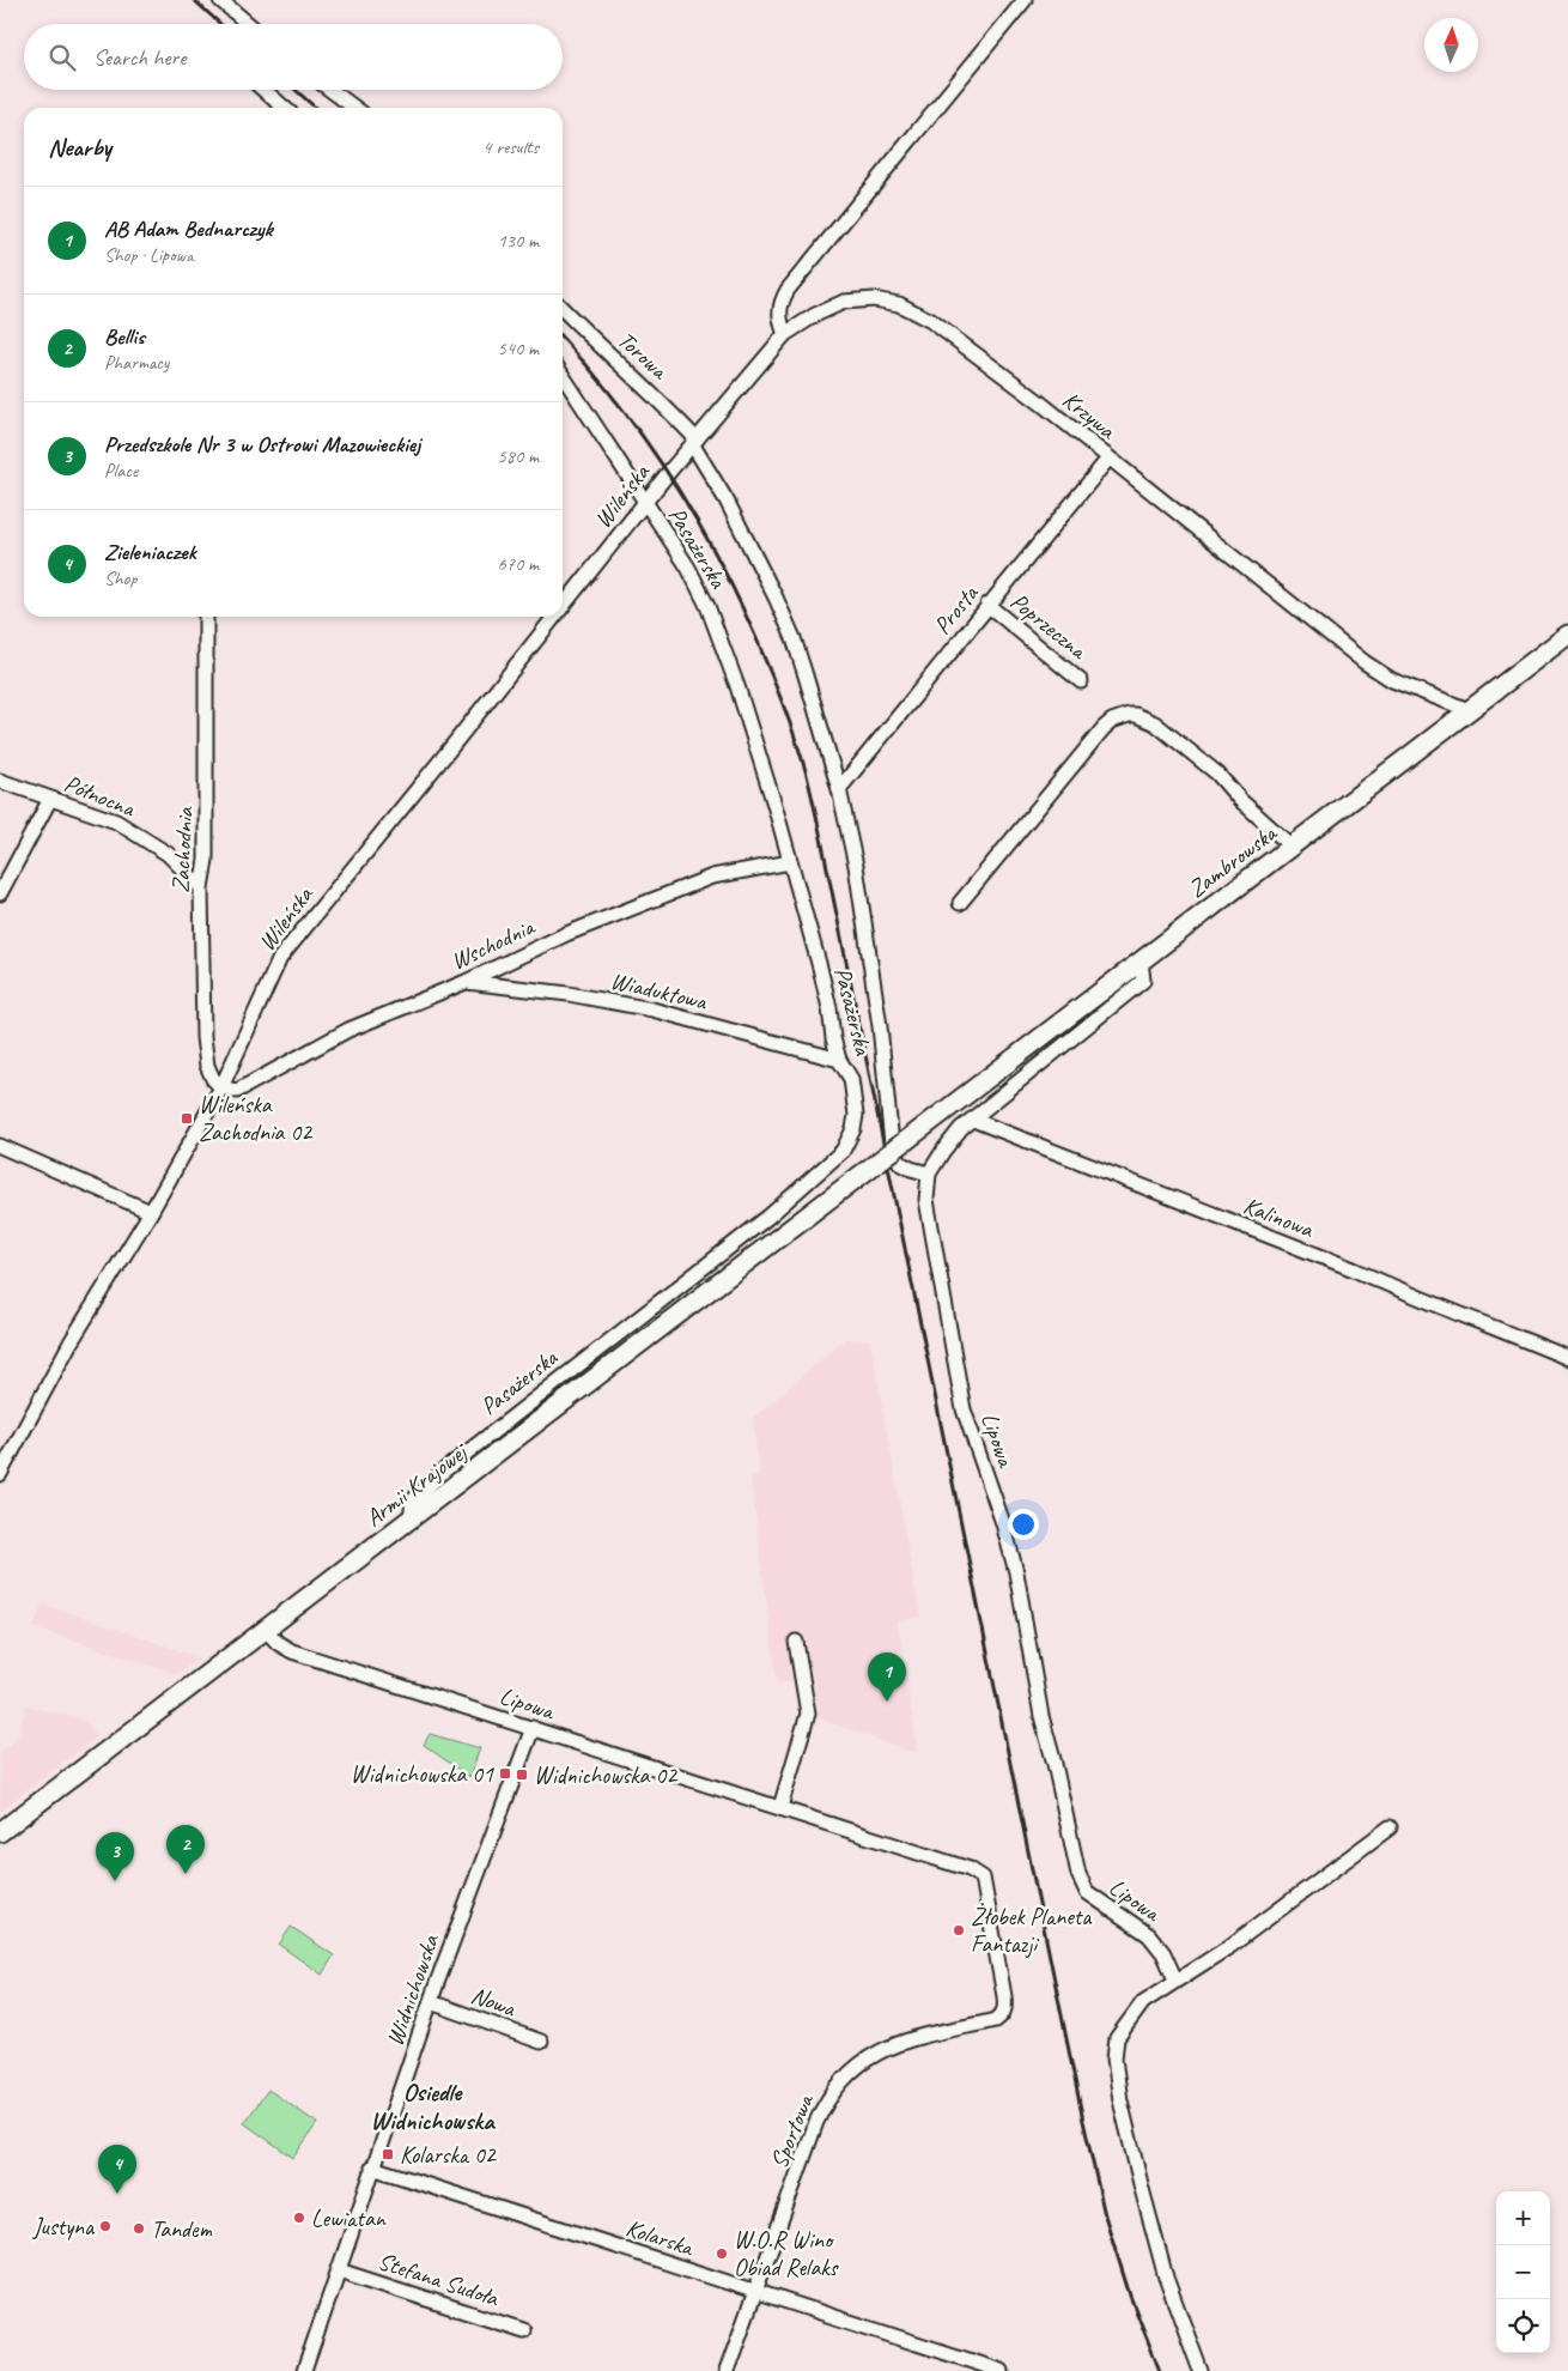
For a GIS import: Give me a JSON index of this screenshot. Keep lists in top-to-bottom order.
{
  "streets": {
    "main road": ["Zambrowska", "Armii Krajowej"],
    "street": [
      "Torowa",
      "Krzywa",
      "Wileńska",
      "Pasażerska",
      "Prosta",
      "Poprzeczna",
      "Północna",
      "Zachodnia",
      "Wschodnia",
      "Wiaduktowa",
      "Kalinowa",
      "Lipowa",
      "Widnichowska",
      "Nowa",
      "Sportowa",
      "Kolarska",
      "Stefana Sudoła"
    ]
  },
  "crossings": [
    ["Torowa", "Krzywa"],
    ["Torowa", "Wileńska"],
    ["Torowa", "Prosta"],
    ["Torowa", "Lipowa"],
    ["Krzywa", "Wileńska"],
    ["Krzywa", "Prosta"],
    ["Krzywa", "Zambrowska"],
    ["Wileńska", "Pasażerska"],
    ["Wileńska", "Zachodnia"],
    ["Wileńska", "Wschodnia"],
    ["Pasażerska", "Wschodnia"],
    ["Pasażerska", "Wiaduktowa"],
    ["Pasażerska", "Armii Krajowej"],
    ["Prosta", "Poprzeczna"],
    ["Północna", "Zachodnia"],
    ["Zachodnia", "Wschodnia"],
    ["Zambrowska", "Armii Krajowej"],
    ["Wschodnia", "Wiaduktowa"],
    ["Lipowa", "Armii Krajowej"],
    ["Lipowa", "Widnichowska"],
    ["Lipowa", "Sportowa"],
    ["Widnichowska", "Nowa"],
    ["Widnichowska", "Kolarska"],
    ["Widnichowska", "Stefana Sudoła"],
    ["Sportowa", "Kolarska"]
  ],
  "districts": ["Osiedle Widnichowska"],
  "places": {
    "transit": [
      "Wileńska Zachodnia 02",
      "Widnichowska 01",
      "Widnichowska 02",
      "Kolarska 02"
    ],
    "other": [
      "Żłobek Planeta Fantazji",
      "Lewiatan",
      "Justyna",
      "Tandem",
      "W.O.R Wino Obiad Relaks"
    ]
  },
  "north": "top",
  "page": {
    "search": "Search here",
    "heading": ["Nearby", "4 results"],
    "list": [
      {
        "mark": "1",
        "name": "AB Adam Bednarczyk",
        "note": "Shop · Lipowa",
        "value": "130 m"
      },
      {
        "mark": "2",
        "name": "Bellis",
        "note": "Pharmacy",
        "value": "540 m"
      },
      {
        "mark": "3",
        "name": "Przedszkole Nr 3 w Ostrowi Mazowieckiej",
        "note": "Place",
        "value": "580 m"
      },
      {
        "mark": "4",
        "name": "Zieleniaczek",
        "note": "Shop",
        "value": "670 m"
      }
    ],
    "pins": [
      "1",
      "2",
      "3",
      "4"
    ],
    "map_buttons": ["+", "−"]
  }
}
